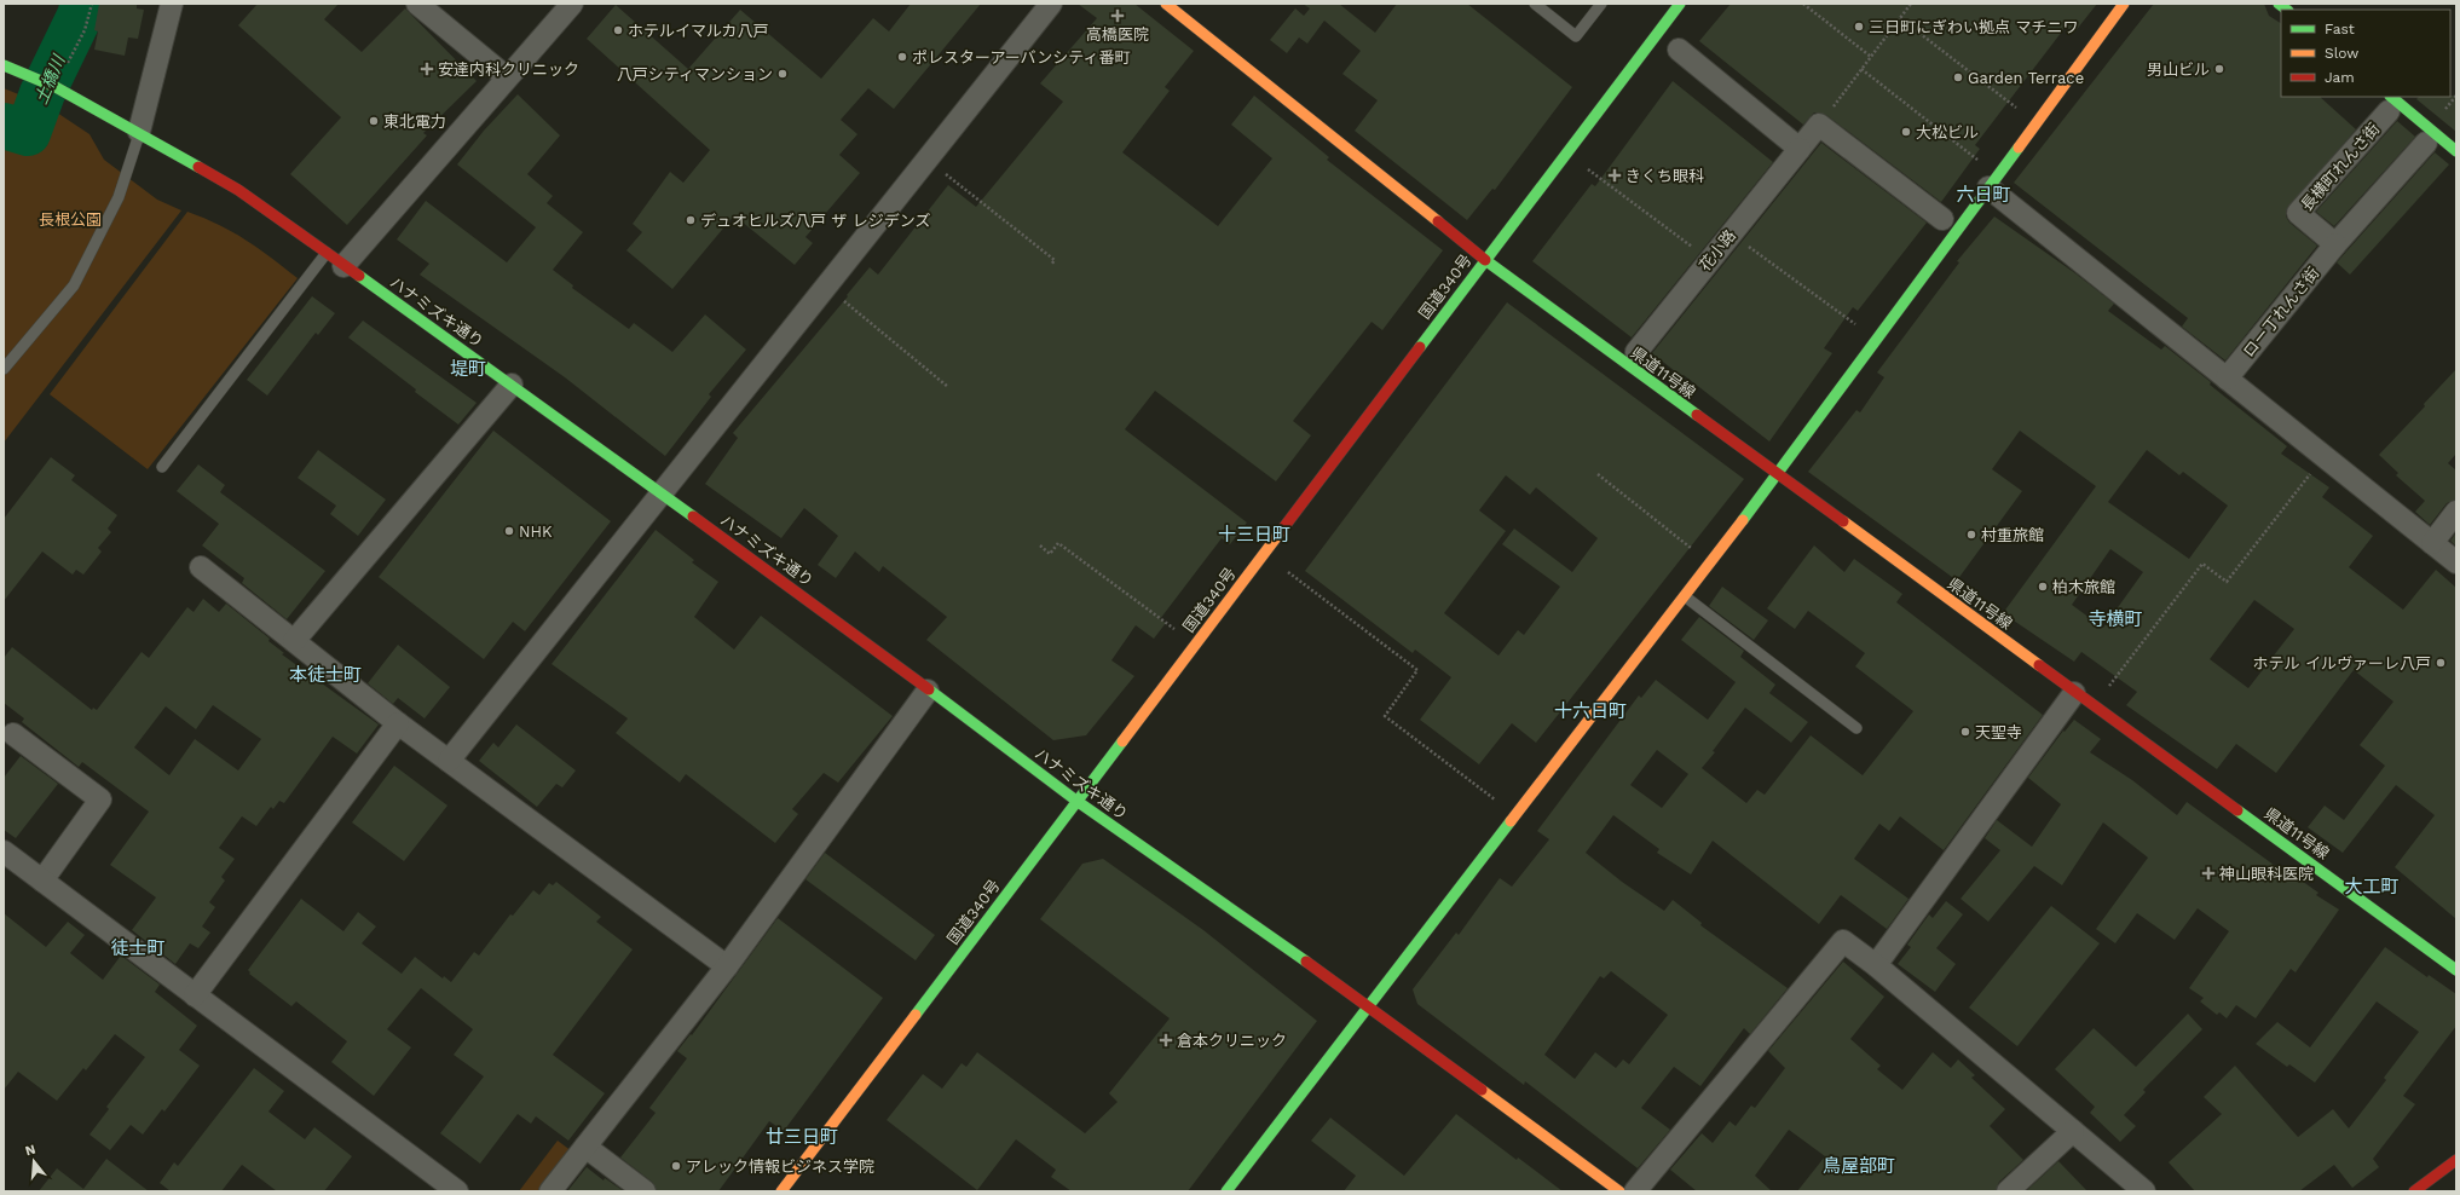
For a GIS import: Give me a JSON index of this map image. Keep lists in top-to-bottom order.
{
  "streets": {
    "main road": ["国道340号", "ハナミズキ通り", "県道11号線"],
    "street": ["長横町れんさ街", "花小路", "ロー丁れんさ街"]
  },
  "crossings": [
    ["長横町れんさ街", "ロー丁れんさ街"],
    ["国道340号", "ハナミズキ通り"],
    ["国道340号", "県道11号線"]
  ],
  "districts": [
    "六日町",
    "堤町",
    "十三日町",
    "寺横町",
    "本徒士町",
    "十六日町",
    "大工町",
    "徒士町",
    "廿三日町",
    "鳥屋部町"
  ],
  "water": ["土橋川"],
  "parks": ["長根公園"],
  "places": {
    "health": [
      "高橋医院",
      "安達内科クリニック",
      "きくち眼科",
      "神山眼科医院",
      "倉本クリニック"
    ],
    "other": [
      "三日町にぎわい拠点 マチニワ",
      "ホテルイマルカ八戸",
      "ポレスターアーバンシティ番町",
      "男山ビル",
      "八戸シティマンション",
      "Garden Terrace",
      "東北電力",
      "大松ビル",
      "デュオヒルズ八戸 ザ レジデンズ",
      "NHK",
      "村重旅館",
      "柏木旅館",
      "ホテル イルヴァーレ八戸",
      "天聖寺",
      "アレック情報ビジネス学院"
    ]
  },
  "legend": ["Fast", "Slow", "Jam"],
  "north": "top"
}
